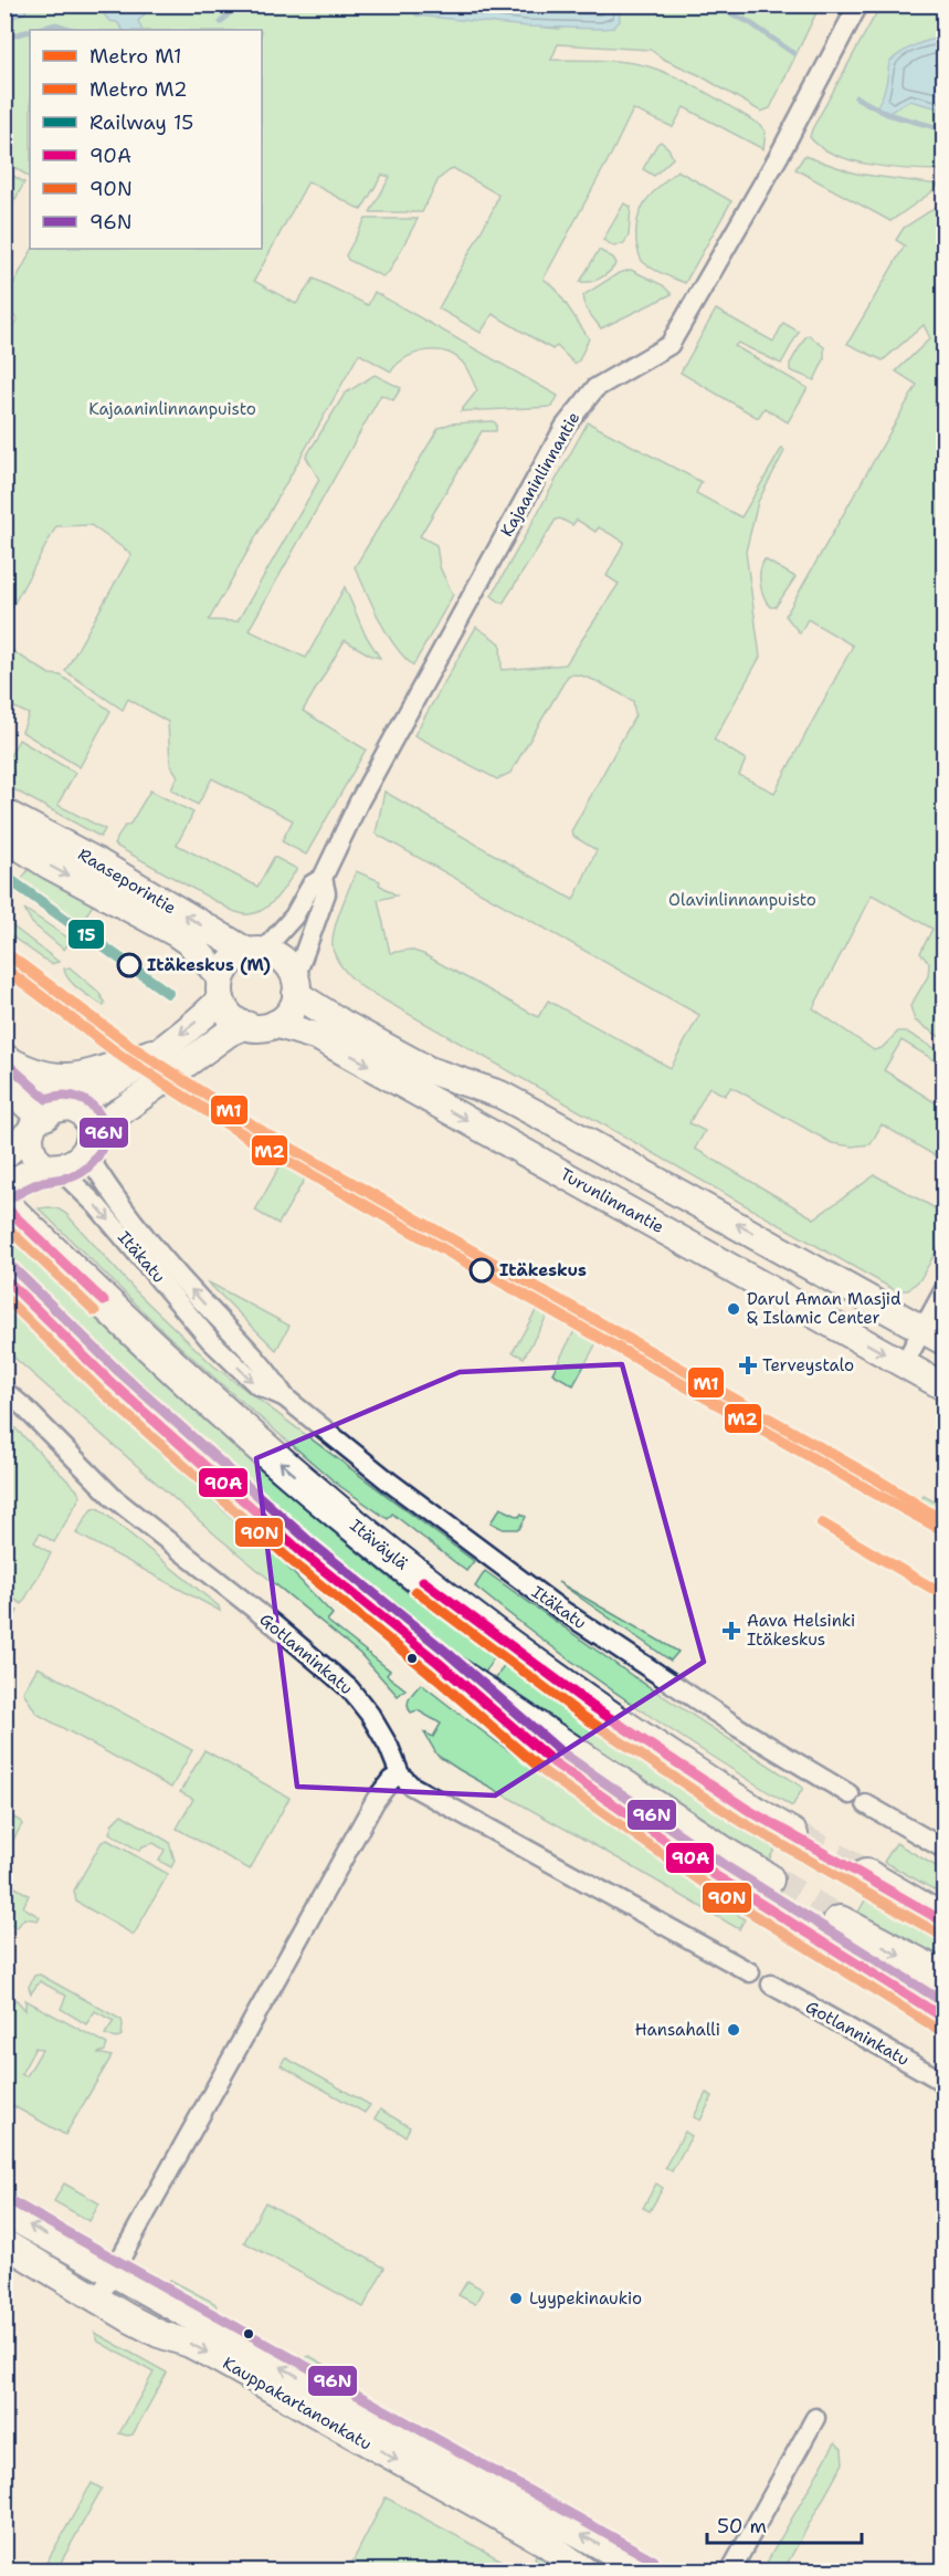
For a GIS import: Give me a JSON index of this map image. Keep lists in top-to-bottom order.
{
  "streets": {
    "highway": ["Itäväylä"],
    "main road": ["Raaseporintie", "Turunlinnantie", "Kauppakartanonkatu"],
    "street": ["Kajaaninlinnantie", "Itäkatu", "Gotlanninkatu"]
  },
  "crossings": [
    ["Kajaaninlinnantie", "Raaseporintie"],
    ["Kajaaninlinnantie", "Turunlinnantie"],
    ["Raaseporintie", "Turunlinnantie"]
  ],
  "parks": ["Kajaaninlinnanpuisto", "Olavinlinnanpuisto"],
  "places": {
    "other": [
      "Itäkeskus (M)",
      "Itäkeskus",
      "Darul Aman Masjid & Islamic Center",
      "Hansahalli",
      "Lyypekinaukio"
    ],
    "health": ["Terveystalo", "Aava Helsinki Itäkeskus"]
  },
  "lines": [
    "rail line 15",
    "metro line M1",
    "metro line M2",
    "transit line 96N",
    "transit line 90A",
    "transit line 90N"
  ],
  "legend": [
    "Metro M1",
    "Metro M2",
    "Railway 15",
    "90A",
    "90N",
    "96N"
  ],
  "scale_bar": "50 m"
}
